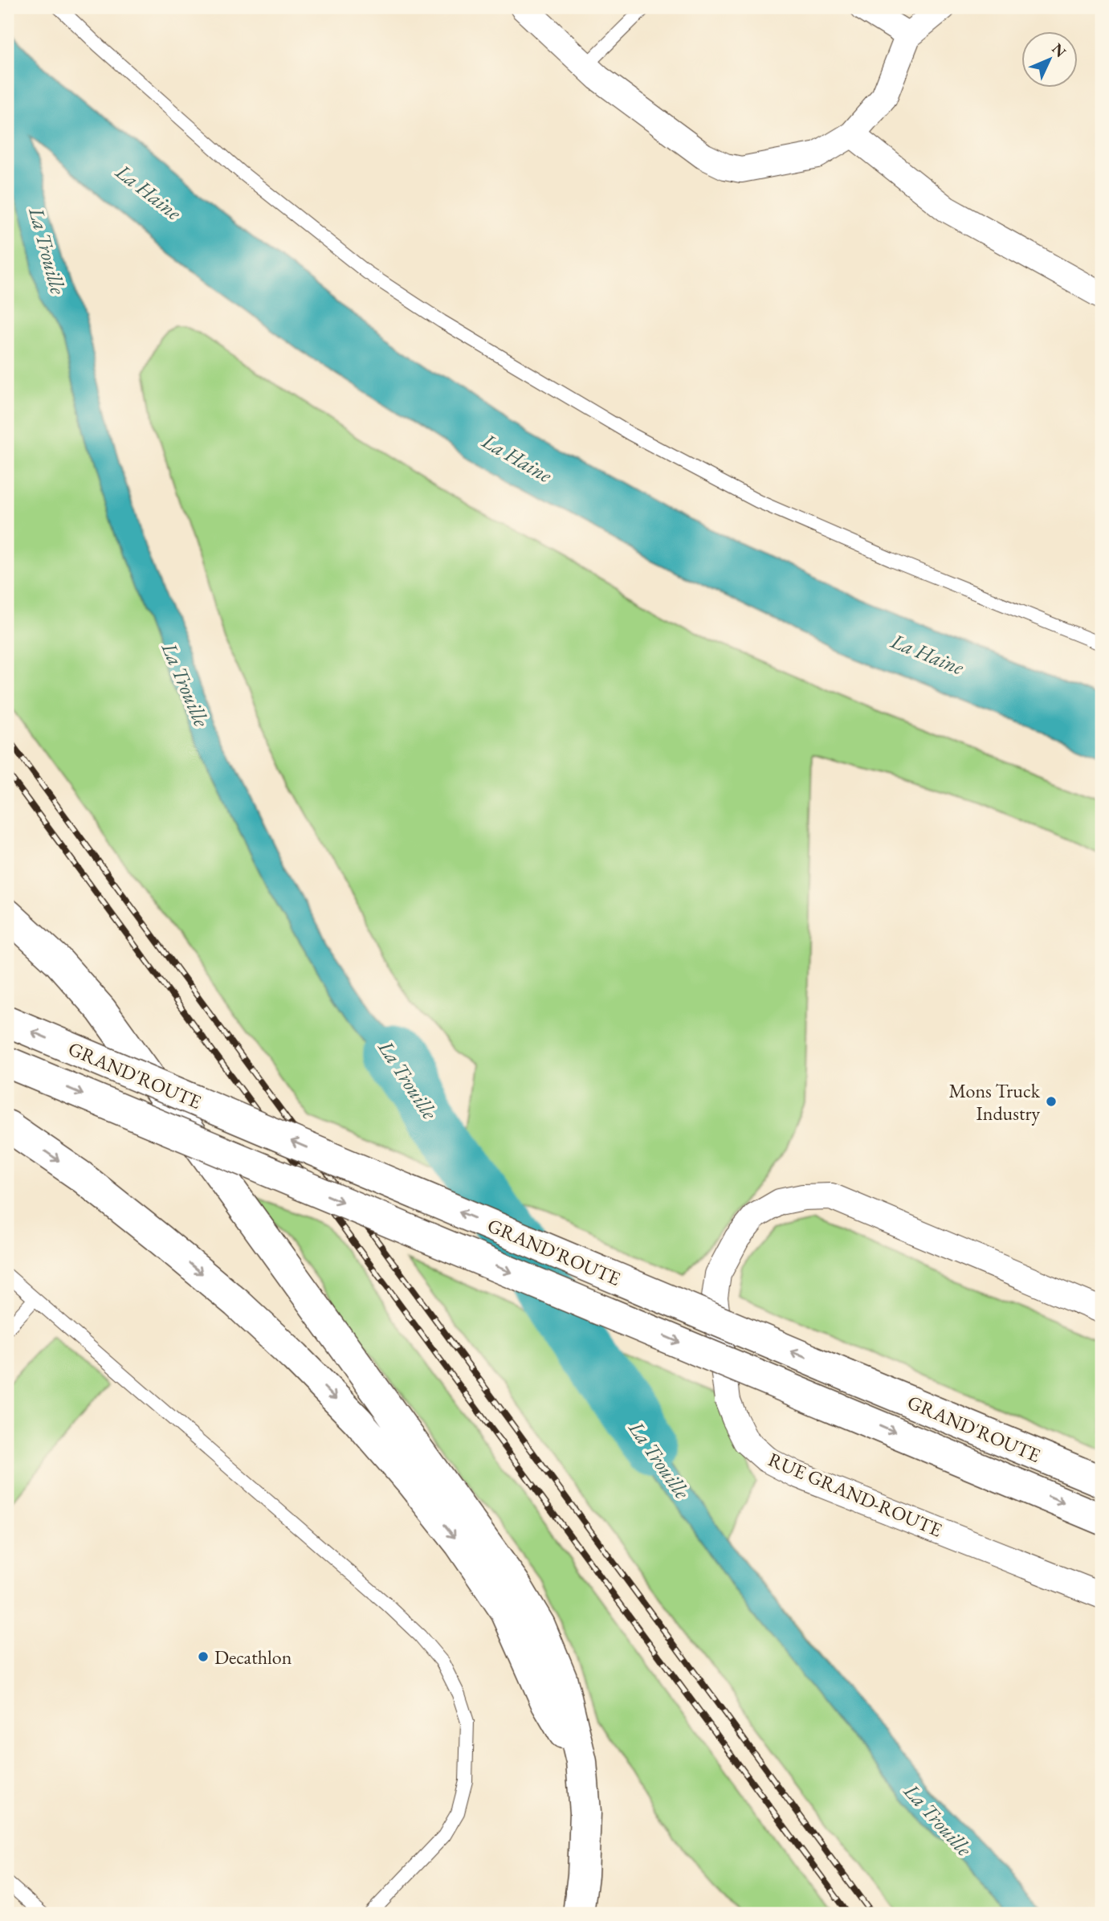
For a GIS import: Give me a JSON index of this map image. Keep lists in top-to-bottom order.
{
  "streets": {
    "main road": ["GRAND'ROUTE"],
    "street": ["RUE GRAND-ROUTE"]
  },
  "water": ["La Haine", "La Trouille"],
  "places": ["Mons Truck Industry", "Decathlon"],
  "north": "top right"
}
